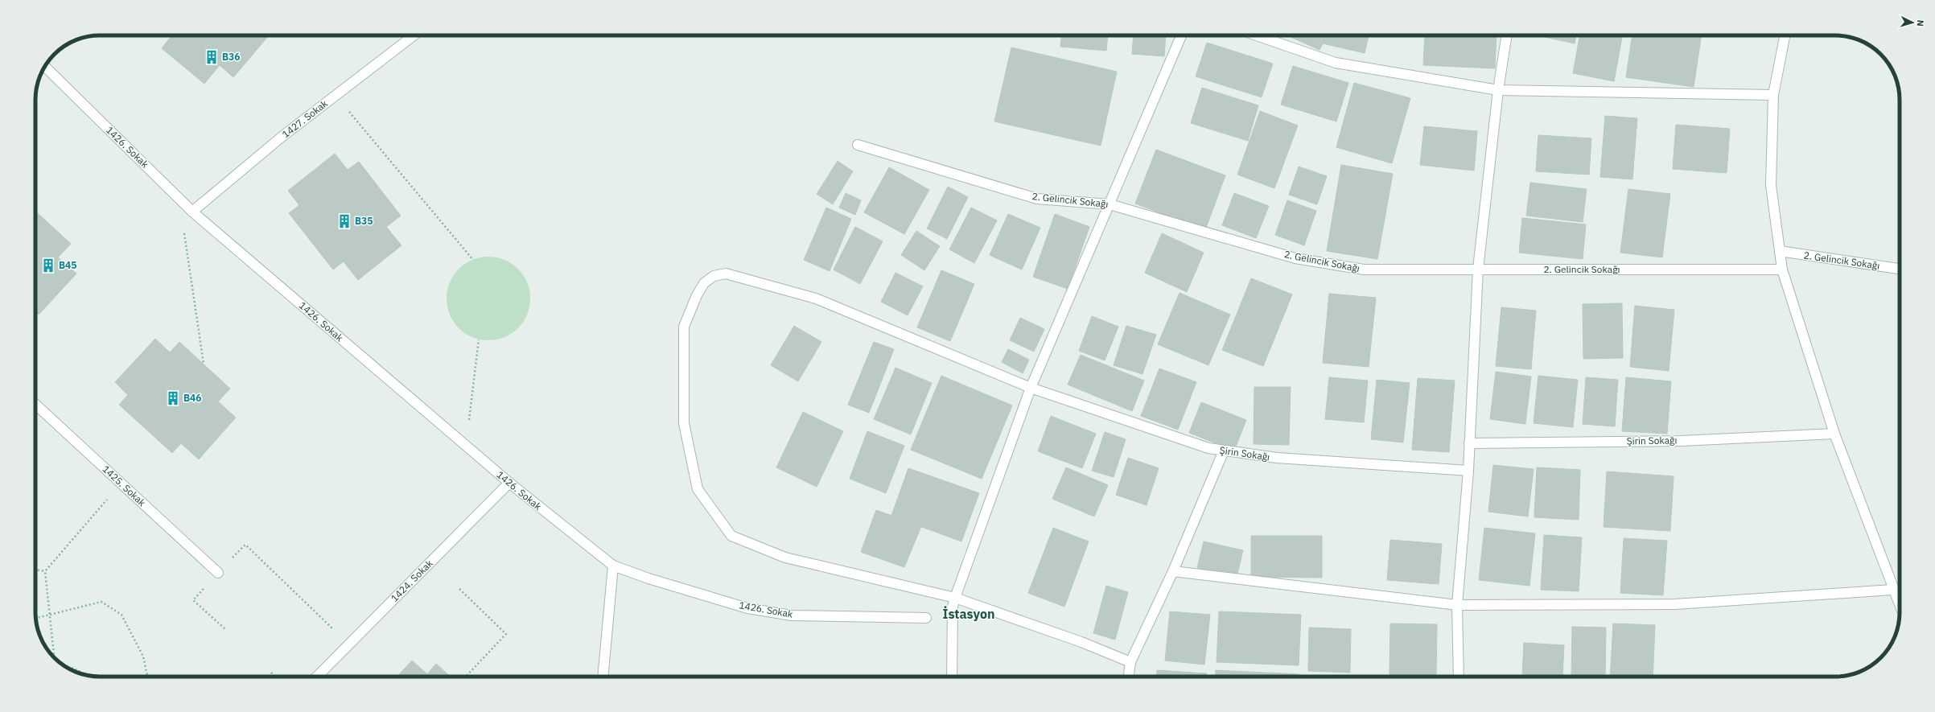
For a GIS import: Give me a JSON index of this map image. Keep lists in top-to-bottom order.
{
  "streets": {
    "street": [
      "1427. Sokak",
      "1426. Sokak",
      "2. Gelincik Sokağı",
      "Şirin Sokağı",
      "1425. Sokak",
      "1424. Sokak"
    ]
  },
  "crossings": [
    ["1427. Sokak", "1426. Sokak"],
    ["1426. Sokak", "1424. Sokak"]
  ],
  "districts": ["İstasyon"],
  "places": {
    "building": [
      "B36",
      "B35",
      "B45",
      "B46"
    ]
  },
  "north": "right"
}
